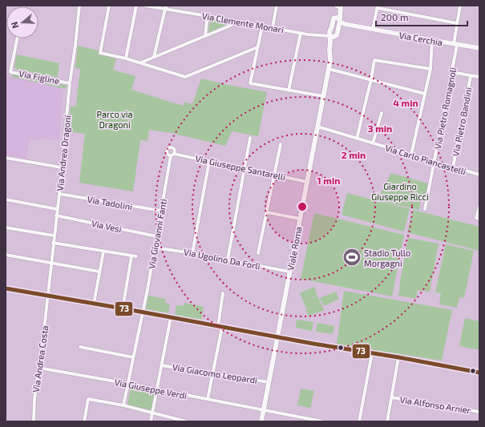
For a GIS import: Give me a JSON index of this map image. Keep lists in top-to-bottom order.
{
  "streets": {
    "main road": ["Viale Roma"],
    "street": [
      "Via Clemente Monari",
      "Via Cerchia",
      "Via Figline",
      "Via Pietro Romagnoli",
      "Via Pietro Bandini",
      "Via Andrea Dragoni",
      "Via Carlo Piancastelli",
      "Via Giuseppe Santarelli",
      "Via Tadolini",
      "Via Vesi",
      "Via Giovanni Fanti",
      "Via Ugolino Da Forlì",
      "Via Andrea Costa",
      "Via Giacomo Leopardi",
      "Via Giuseppe Verdi",
      "Via Alfonso Arnier"
    ]
  },
  "crossings": [
    ["Via Clemente Monari", "Viale Roma"],
    ["Via Cerchia", "Via Pietro Romagnoli"],
    ["Via Figline", "Via Andrea Dragoni"],
    ["Via Pietro Romagnoli", "Via Carlo Piancastelli"],
    ["Via Pietro Bandini", "Via Carlo Piancastelli"],
    ["Via Andrea Dragoni", "Via Tadolini"],
    ["Via Andrea Dragoni", "Via Vesi"],
    ["Via Andrea Dragoni", "Via Andrea Costa"],
    ["Via Carlo Piancastelli", "Viale Roma"],
    ["Via Giuseppe Santarelli", "Via Giovanni Fanti"],
    ["Via Giuseppe Santarelli", "Viale Roma"],
    ["Via Tadolini", "Via Giovanni Fanti"],
    ["Via Vesi", "Via Giovanni Fanti"],
    ["Via Giovanni Fanti", "Via Ugolino Da Forlì"],
    ["Via Giovanni Fanti", "Via Giuseppe Verdi"],
    ["Viale Roma", "Via Ugolino Da Forlì"],
    ["Viale Roma", "Via Giacomo Leopardi"],
    ["Viale Roma", "Via Giuseppe Verdi"],
    ["Via Andrea Costa", "Via Giuseppe Verdi"]
  ],
  "parks": ["Parco via Dragoni", "Giardino Giuseppe Ricci"],
  "places": {
    "sports": ["Stadio Tullo Morgagni"]
  },
  "lines": ["transit line 73"],
  "scale_bar": "200 m",
  "north": "left",
  "rings": [
    "4 min",
    "3 min",
    "2 min",
    "1 min"
  ]
}
